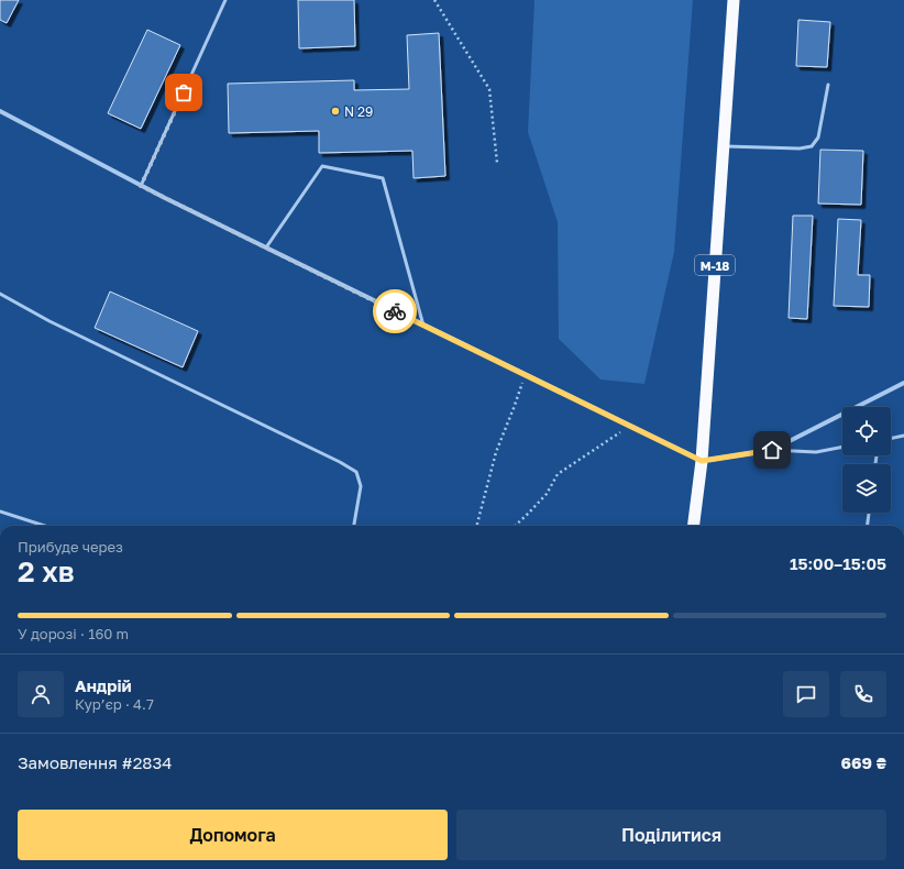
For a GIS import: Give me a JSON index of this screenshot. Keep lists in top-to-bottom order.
{
  "streets": {
    "highway": ["М-18"]
  },
  "places": ["N 29"],
  "page": {
    "heading": ["2 хв", "Прибуде через", "15:00–15:05"],
    "panel": [
      "Андрій",
      "Кур’єр · 4.7",
      "Замовлення #2834",
      "669 ₴"
    ],
    "bar": "У дорозі · 160 m",
    "buttons": ["Допомога", "Поділитися"]
  }
}
